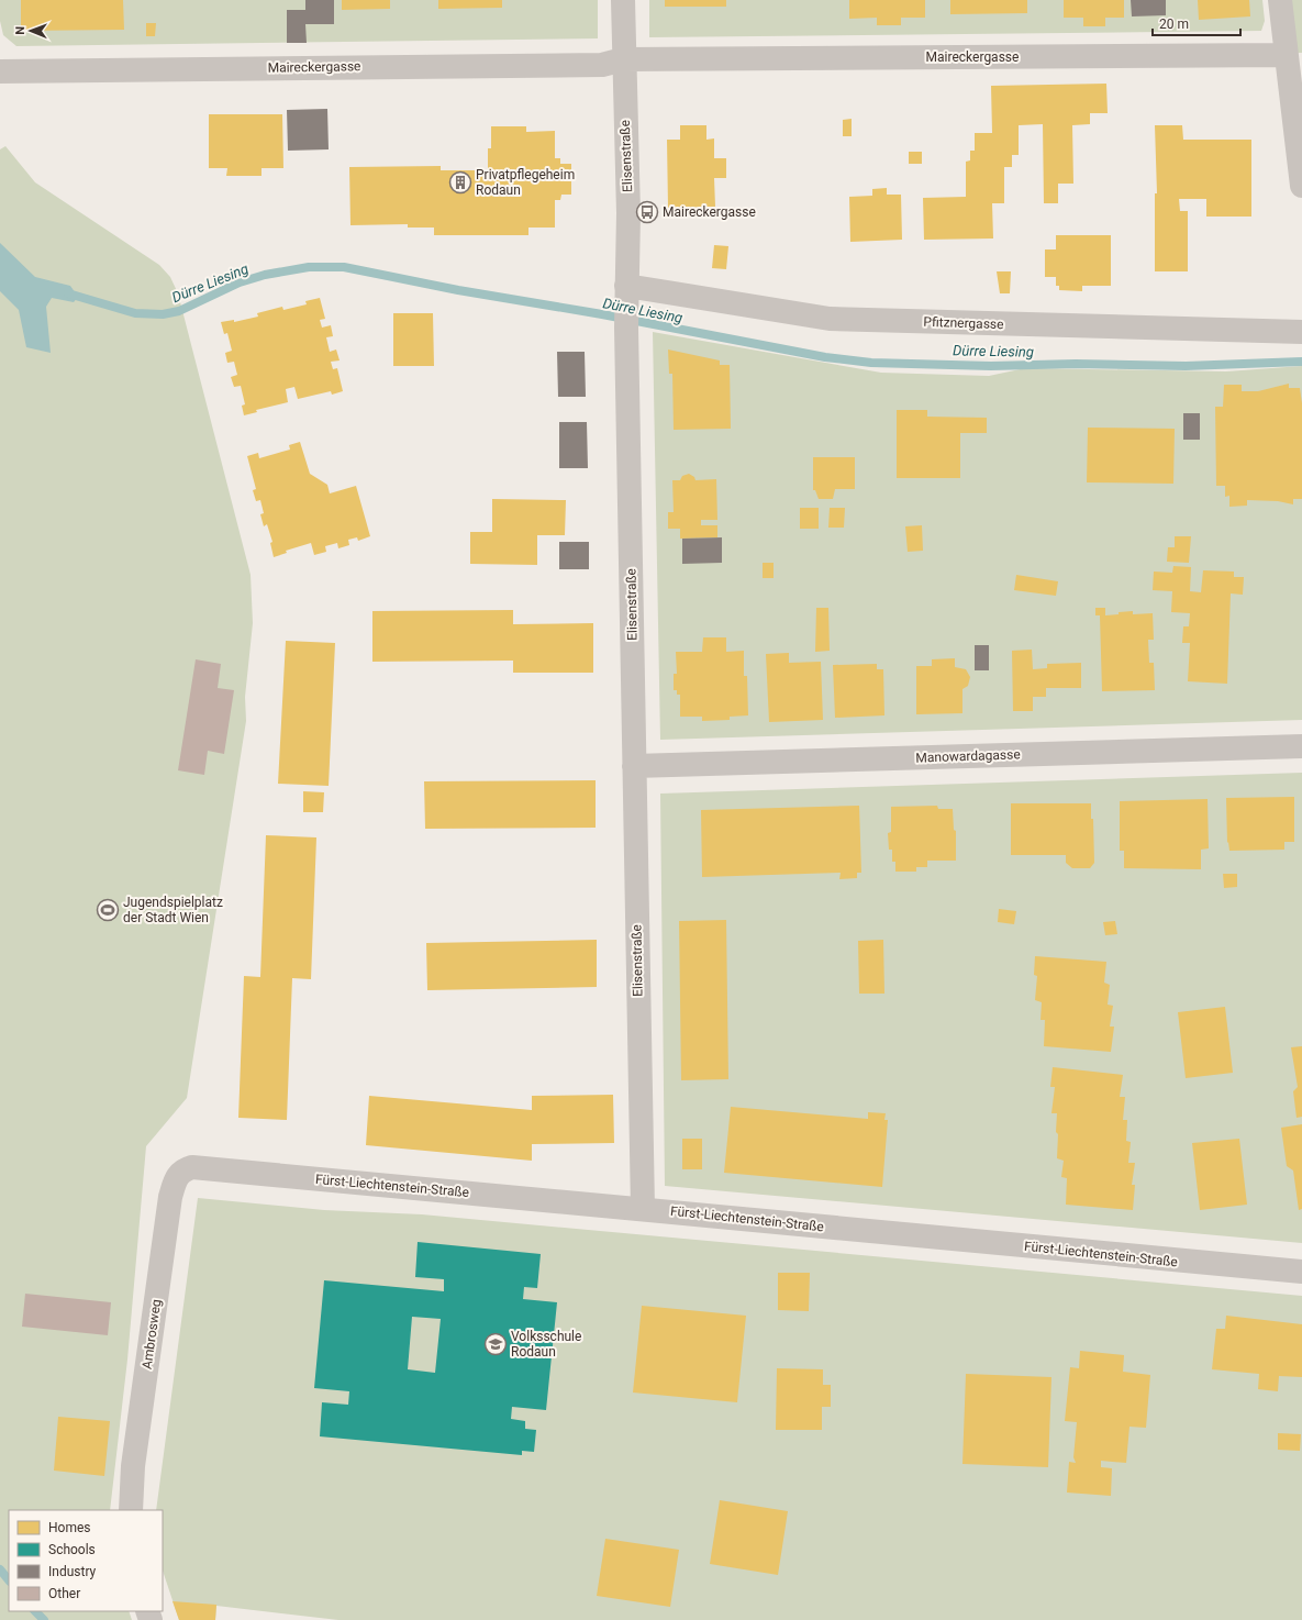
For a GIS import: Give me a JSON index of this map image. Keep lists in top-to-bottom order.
{
  "streets": {
    "street": [
      "Maireckergasse",
      "Elisenstraße",
      "Pfitznergasse",
      "Manowardagasse",
      "Fürst-Liechtenstein-Straße",
      "Ambrosweg"
    ]
  },
  "crossings": [
    ["Maireckergasse", "Elisenstraße"],
    ["Elisenstraße", "Pfitznergasse"],
    ["Elisenstraße", "Manowardagasse"],
    ["Elisenstraße", "Fürst-Liechtenstein-Straße"],
    ["Fürst-Liechtenstein-Straße", "Ambrosweg"]
  ],
  "water": ["Dürre Liesing"],
  "places": {
    "building": ["Privatpflegeheim Rodaun"],
    "bus stop": ["Maireckergasse"],
    "sports": ["Jugendspielplatz der Stadt Wien"],
    "school or university": ["Volksschule Rodaun"]
  },
  "legend": [
    "Homes",
    "Schools",
    "Industry",
    "Other"
  ],
  "scale_bar": "20 m",
  "north": "left"
}
